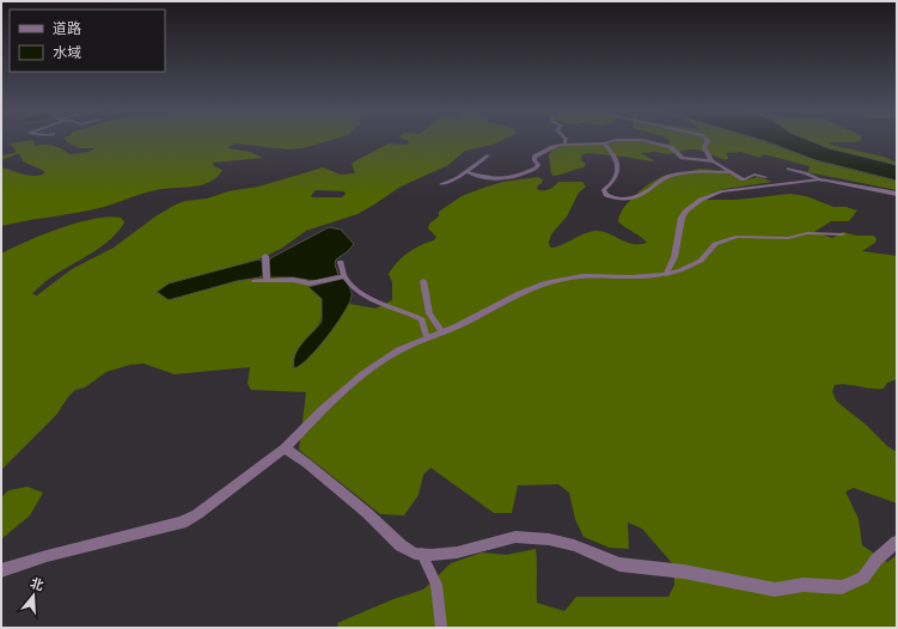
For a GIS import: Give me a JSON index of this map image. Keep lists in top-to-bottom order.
{
  "legend": ["道路", "水域"],
  "north": "top"
}
